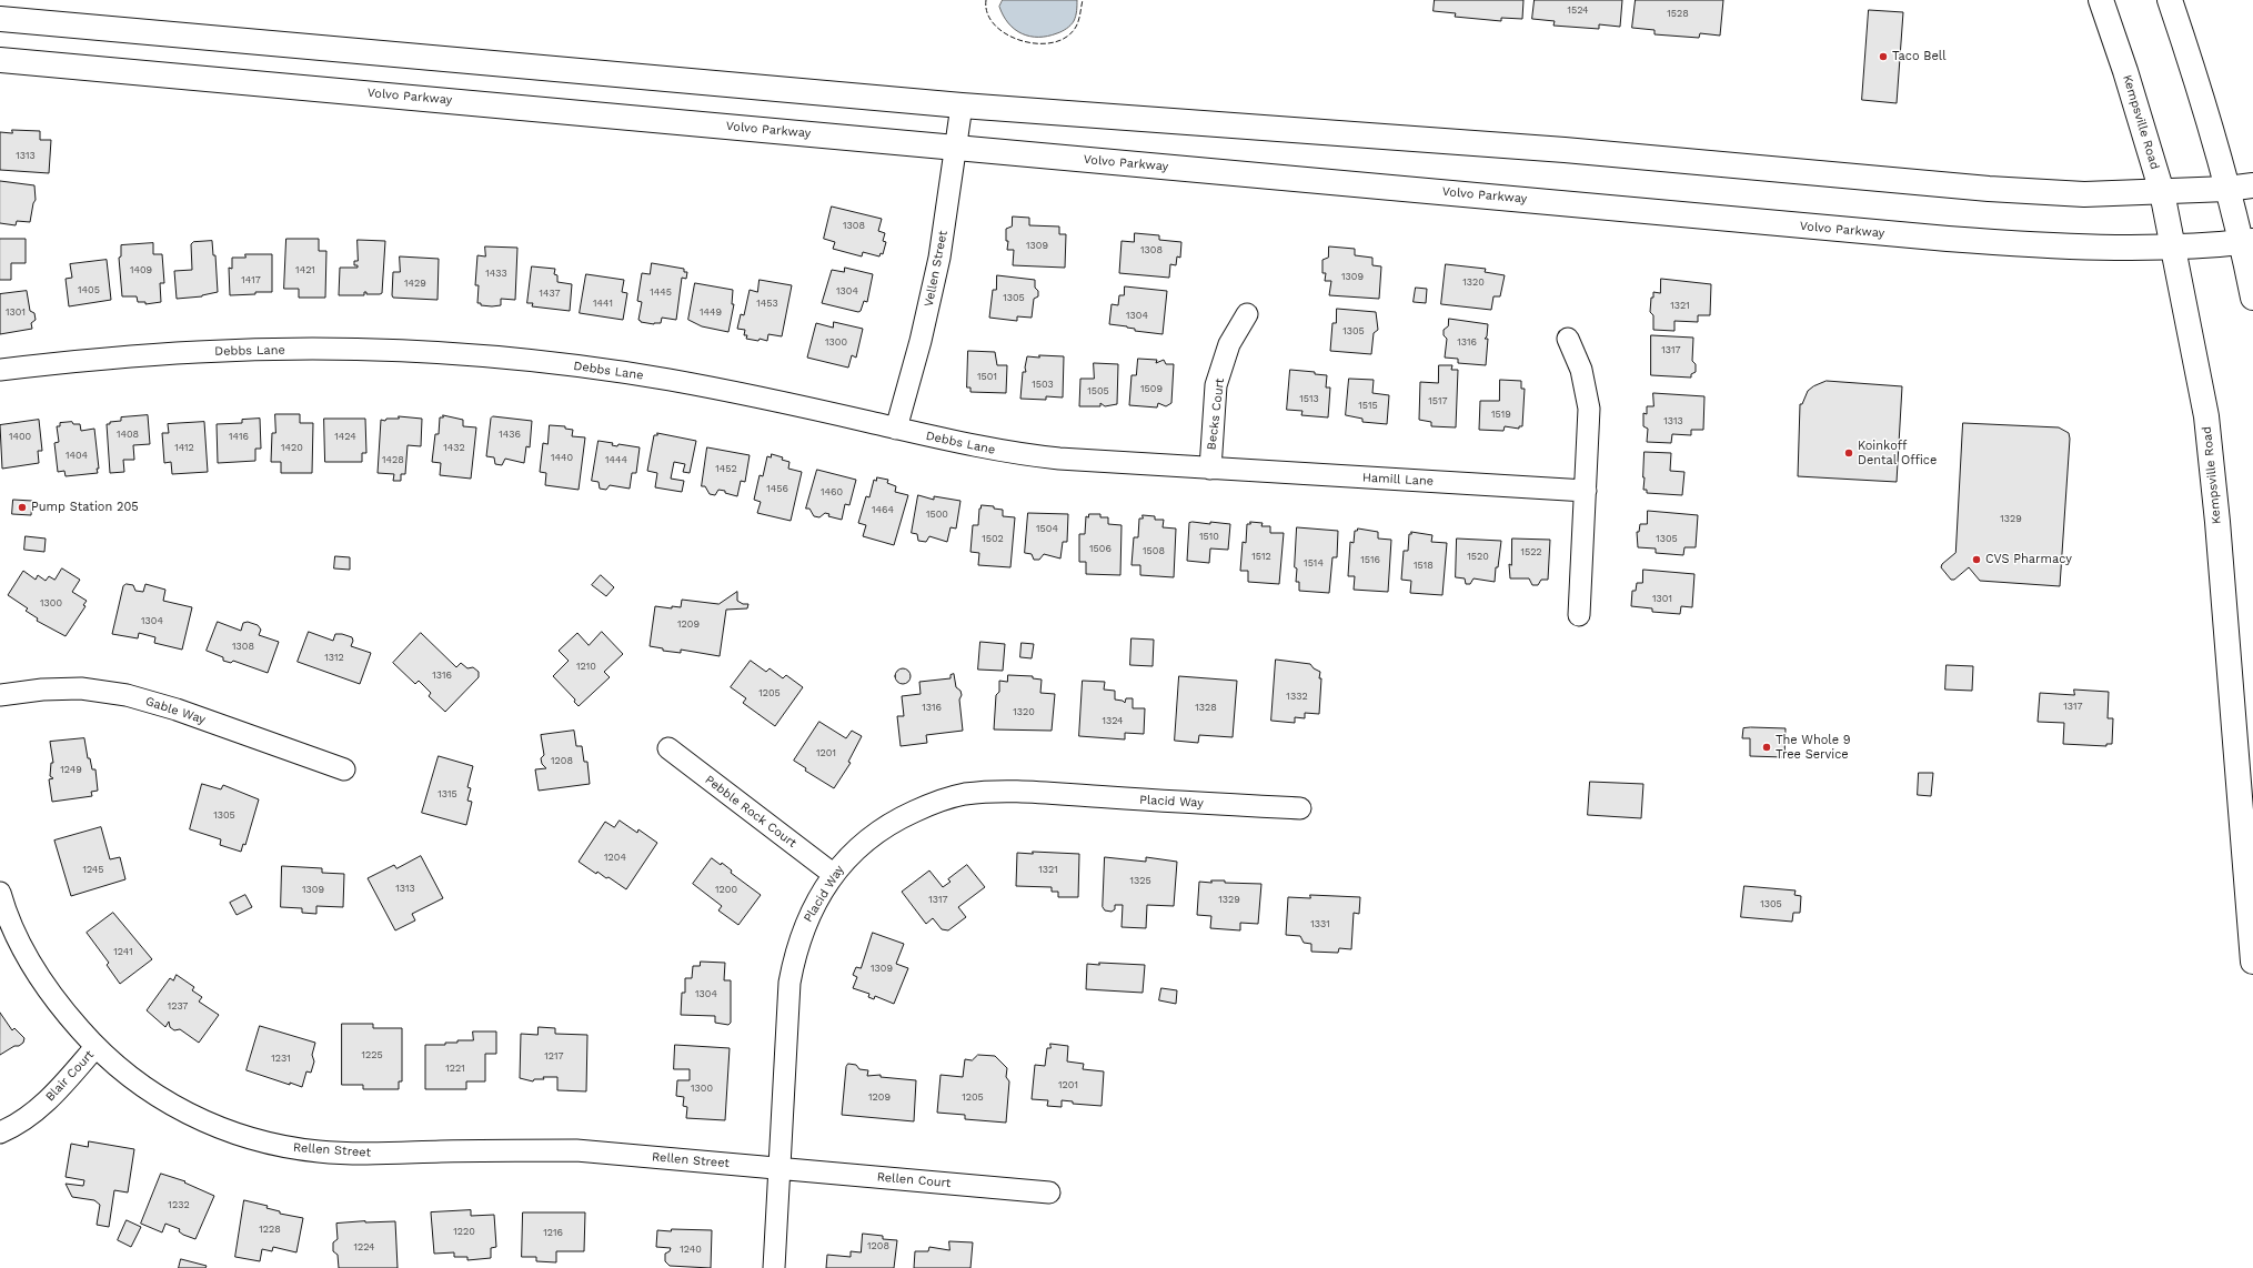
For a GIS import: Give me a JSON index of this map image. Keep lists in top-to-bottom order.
{
  "streets": {
    "main road": ["Volvo Parkway", "Kempsville Road"],
    "street": [
      "Vellen Street",
      "Debbs Lane",
      "Becks Court",
      "Hamill Lane",
      "Gable Way",
      "Placid Way",
      "Pebble Rock Court",
      "Blair Court",
      "Rellen Street",
      "Rellen Court"
    ]
  },
  "crossings": [
    ["Volvo Parkway", "Kempsville Road"],
    ["Volvo Parkway", "Vellen Street"],
    ["Vellen Street", "Debbs Lane"],
    ["Debbs Lane", "Becks Court"],
    ["Debbs Lane", "Hamill Lane"],
    ["Becks Court", "Hamill Lane"],
    ["Placid Way", "Pebble Rock Court"],
    ["Placid Way", "Rellen Street"],
    ["Placid Way", "Rellen Court"],
    ["Blair Court", "Rellen Street"],
    ["Rellen Street", "Rellen Court"]
  ],
  "places": [
    "Taco Bell",
    "Koinkoff Dental Office",
    "Pump Station 205",
    "CVS Pharmacy",
    "The Whole 9 Tree Service"
  ],
  "house_numbers": [
    "1524",
    "1528",
    "1313",
    "1308",
    "1309",
    "1308",
    "1409",
    "1421",
    "1433",
    "1309",
    "1417",
    "1320",
    "1429",
    "1405",
    "1304",
    "1445",
    "1437",
    "1305",
    "1441",
    "1453",
    "1321",
    "1301",
    "1449",
    "1304",
    "1305",
    "1300",
    "1316",
    "1317",
    "1501",
    "1503",
    "1509",
    "1505",
    "1513",
    "1517",
    "1515",
    "1519",
    "1313",
    "1408",
    "1436",
    "1400",
    "1416",
    "1424",
    "1412",
    "1420",
    "1432",
    "1404",
    "1440",
    "1428",
    "1444",
    "1452",
    "1456",
    "1460",
    "1464",
    "1500",
    "1329",
    "1504",
    "1510",
    "1502",
    "1305",
    "1506",
    "1508",
    "1522",
    "1512",
    "1520",
    "1516",
    "1514",
    "1518",
    "1301",
    "1300",
    "1304",
    "1209",
    "1308",
    "1312",
    "1210",
    "1316",
    "1205",
    "1332",
    "1317",
    "1316",
    "1328",
    "1320",
    "1324",
    "1201",
    "1208",
    "1249",
    "1315",
    "1305",
    "1204",
    "1245",
    "1321",
    "1325",
    "1313",
    "1309",
    "1200",
    "1317",
    "1329",
    "1305",
    "1331",
    "1241",
    "1309",
    "1304",
    "1237",
    "1225",
    "1217",
    "1231",
    "1221",
    "1201",
    "1300",
    "1209",
    "1205",
    "1232",
    "1228",
    "1220",
    "1216",
    "1208",
    "1224",
    "1240"
  ]
}
